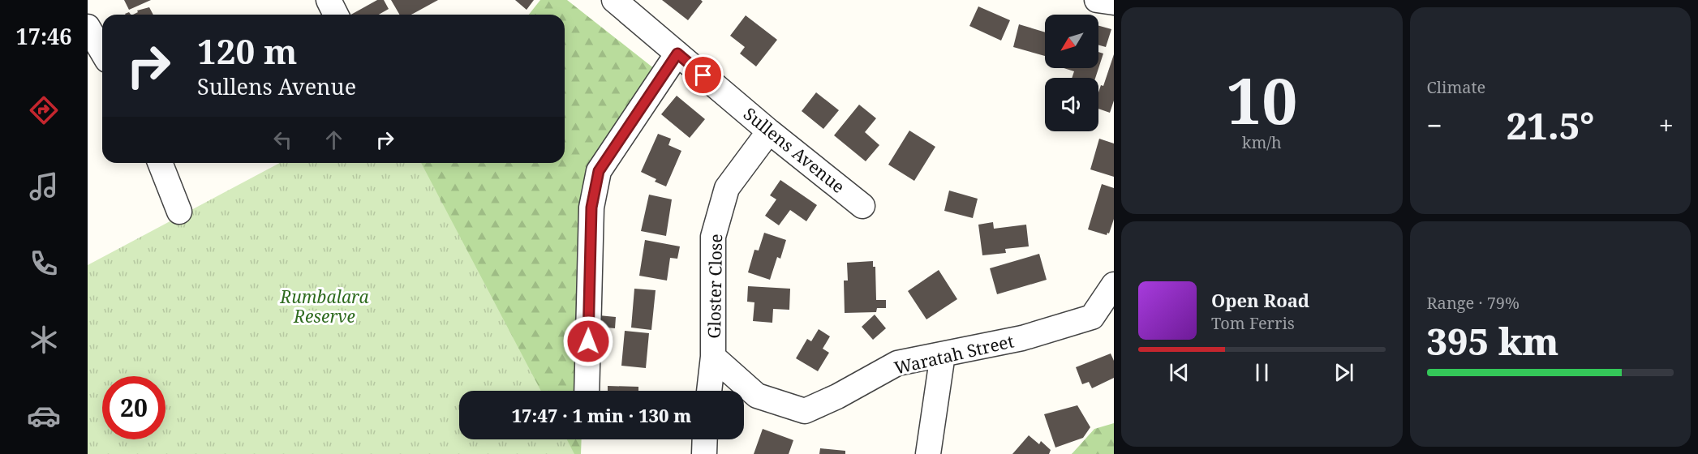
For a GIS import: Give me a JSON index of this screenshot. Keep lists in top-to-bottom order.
{
  "streets": {
    "street": ["Sullens Avenue", "Gloster Close", "Waratah Street"]
  },
  "crossings": [
    ["Sullens Avenue", "Gloster Close"],
    ["Gloster Close", "Waratah Street"]
  ],
  "parks": ["Rumbalara Reserve"],
  "north": "bottom left",
  "page": {
    "tabs": "17:46",
    "tile": [
      ["10", "km/h"],
      "Climate",
      ["Range · 79%", "395 km"]
    ],
    "turn": ["120 m", "Sullens Avenue"],
    "heat": ["−", "21.5°", "+"],
    "song": ["Open Road", "Tom Ferris"],
    "limit": "20",
    "trip": "17:47 · 1 min · 130 m"
  }
}
